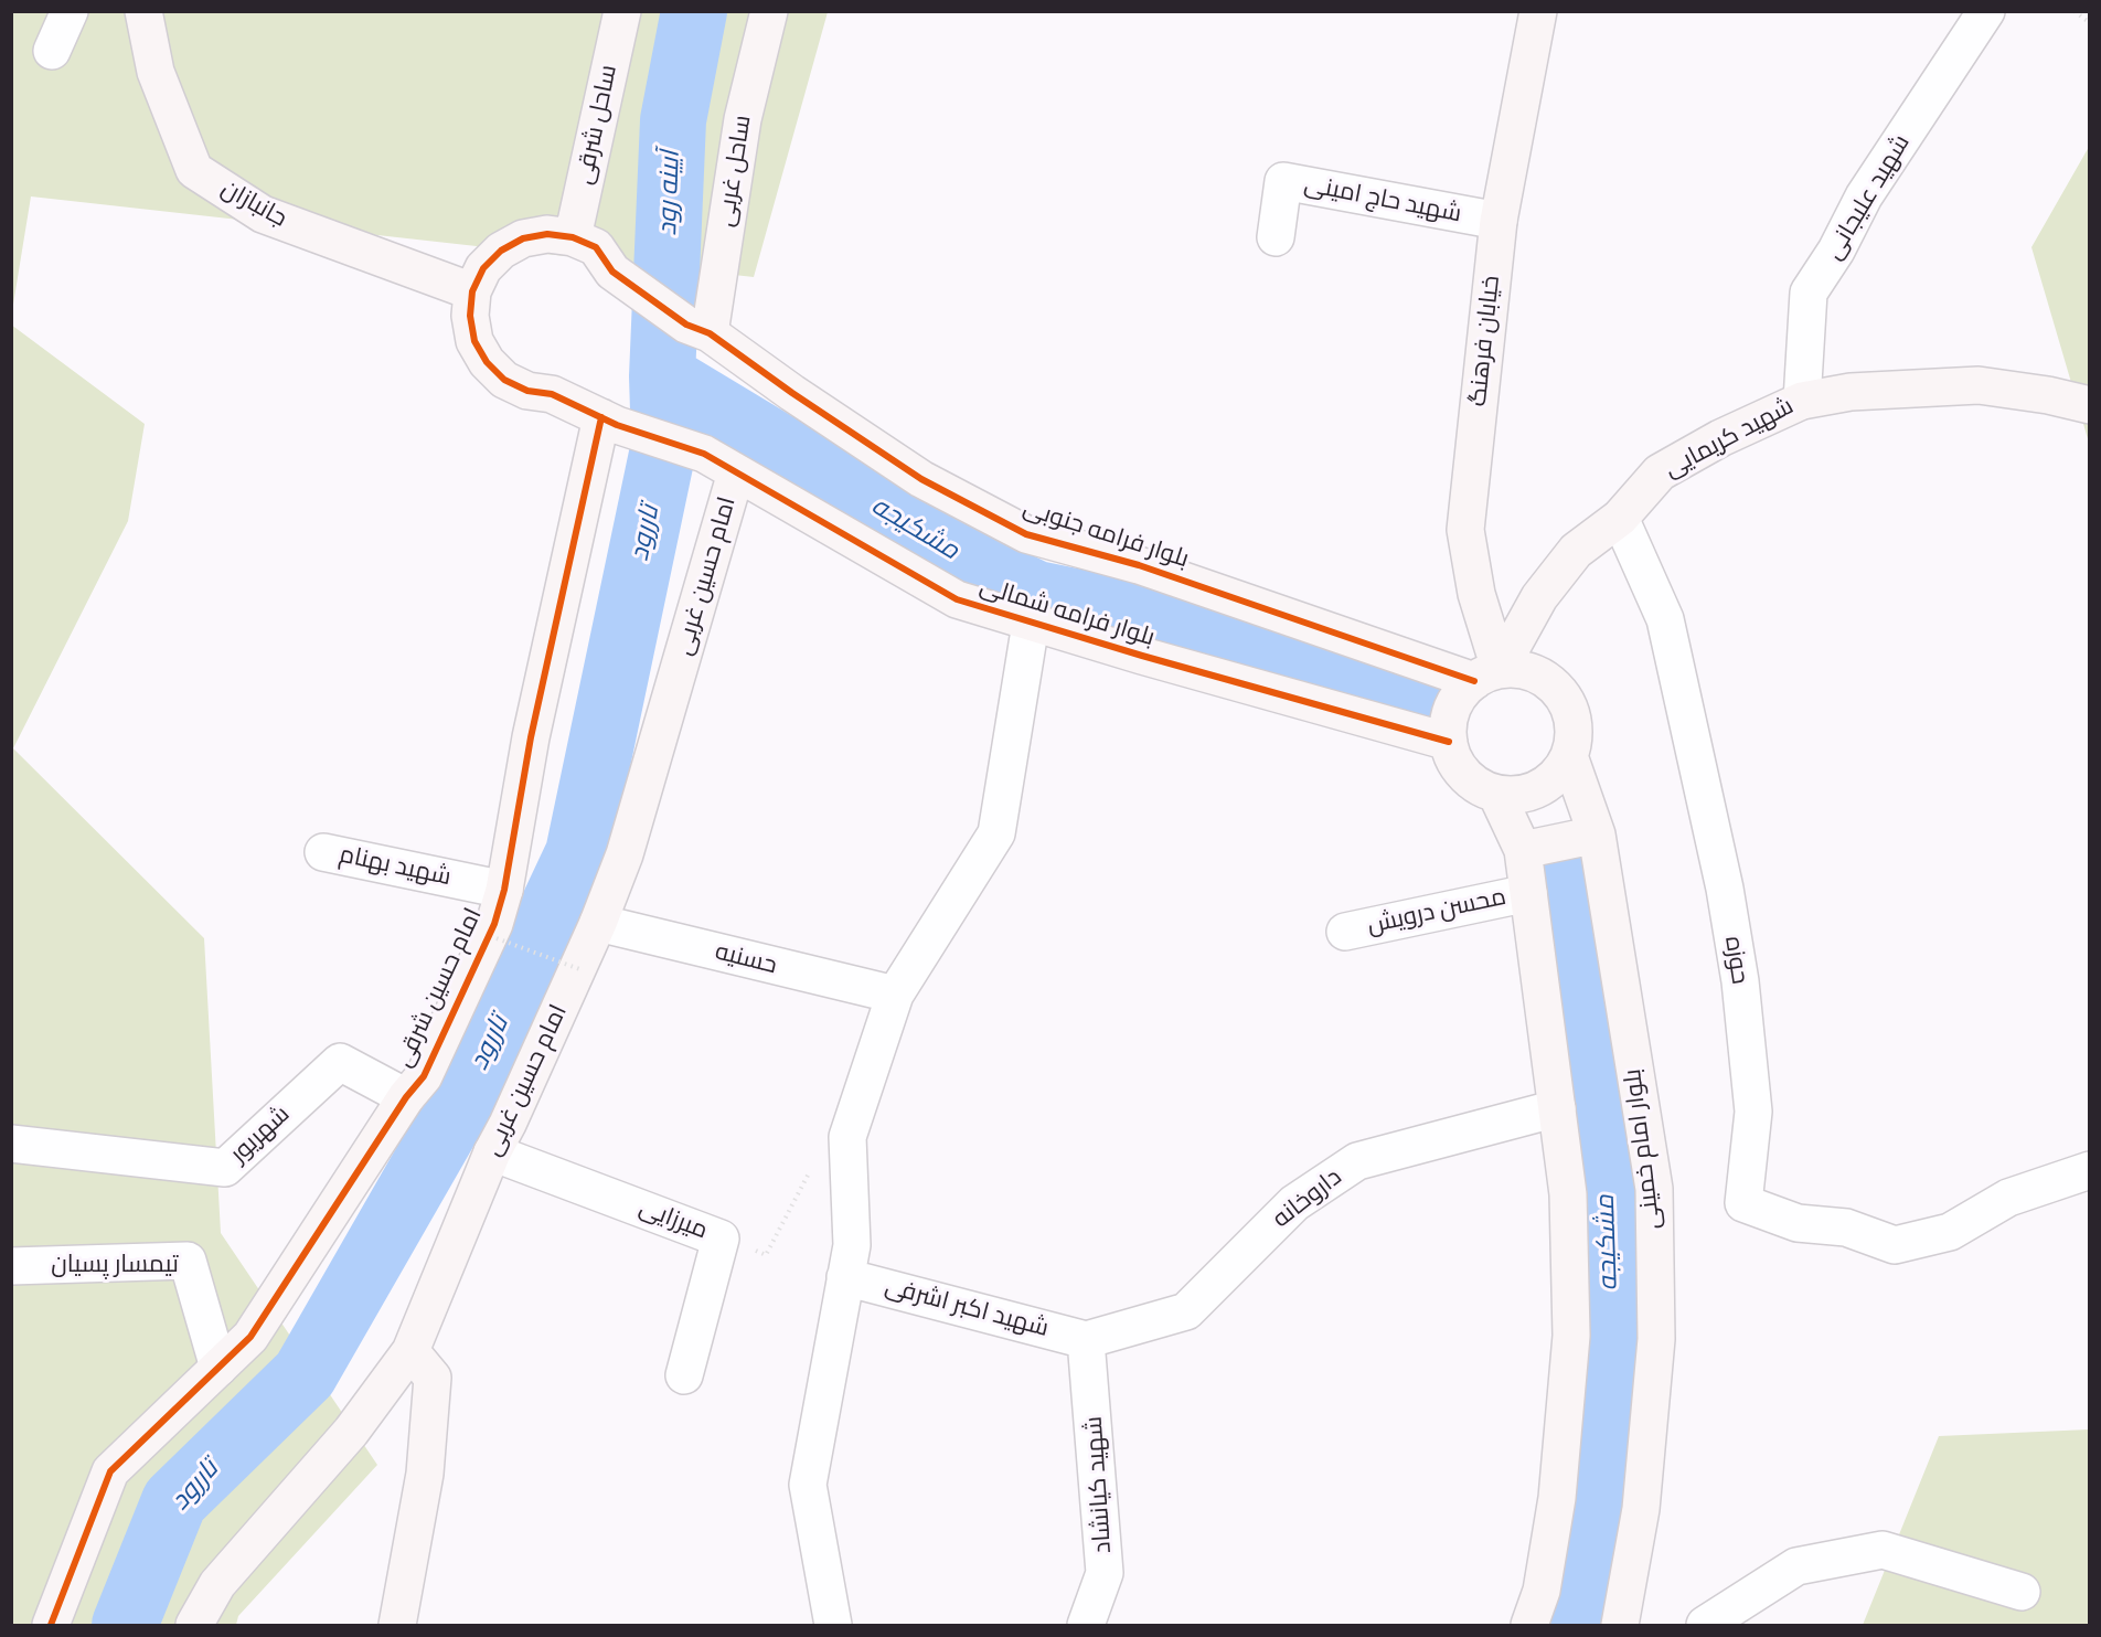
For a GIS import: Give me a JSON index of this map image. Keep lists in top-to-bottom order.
{
  "streets": {
    "street": [
      "ساحل شرقی",
      "ساحل غربی",
      "شهید علیجانی",
      "شهید حاج امینی",
      "جانبازان",
      "خیابان فرهنگ",
      "شهید کریمایی",
      "بلوار فرامه جنوبی",
      "امام حسین غربی",
      "بلوار فرامه شمالی",
      "شهید بهنام",
      "محسن درویش",
      "حسنیه",
      "حوزه",
      "امام حسین شرقی",
      "شهریور",
      "بلوار امام خمینی",
      "داروخانه",
      "میرزایی",
      "تیمسار پسیان",
      "شهید اکبر اشرفی",
      "شهید کیانشاد"
    ]
  },
  "crossings": [
    ["ساحل شرقی", "بلوار فرامه جنوبی"],
    ["ساحل غربی", "بلوار فرامه جنوبی"],
    ["شهید علیجانی", "شهید کریمایی"],
    ["شهید حاج امینی", "خیابان فرهنگ"],
    ["جانبازان", "بلوار فرامه شمالی"],
    ["خیابان فرهنگ", "شهید کریمایی"],
    ["خیابان فرهنگ", "بلوار فرامه جنوبی"],
    ["خیابان فرهنگ", "بلوار فرامه شمالی"],
    ["خیابان فرهنگ", "بلوار امام خمینی"],
    ["شهید کریمایی", "بلوار فرامه جنوبی"],
    ["شهید کریمایی", "بلوار فرامه شمالی"],
    ["شهید کریمایی", "حوزه"],
    ["شهید کریمایی", "بلوار امام خمینی"],
    ["بلوار فرامه جنوبی", "بلوار فرامه شمالی"],
    ["بلوار فرامه جنوبی", "بلوار امام خمینی"],
    ["امام حسین غربی", "بلوار فرامه شمالی"],
    ["امام حسین غربی", "حسنیه"],
    ["امام حسین غربی", "میرزایی"],
    ["بلوار فرامه شمالی", "امام حسین شرقی"],
    ["بلوار فرامه شمالی", "بلوار امام خمینی"],
    ["شهید بهنام", "امام حسین شرقی"],
    ["امام حسین شرقی", "شهریور"],
    ["امام حسین شرقی", "تیمسار پسیان"],
    ["داروخانه", "شهید اکبر اشرفی"],
    ["داروخانه", "شهید کیانشاد"],
    ["شهید اکبر اشرفی", "شهید کیانشاد"]
  ],
  "water": ["آیینه رود", "مشکیجه", "تاررود"]
}
